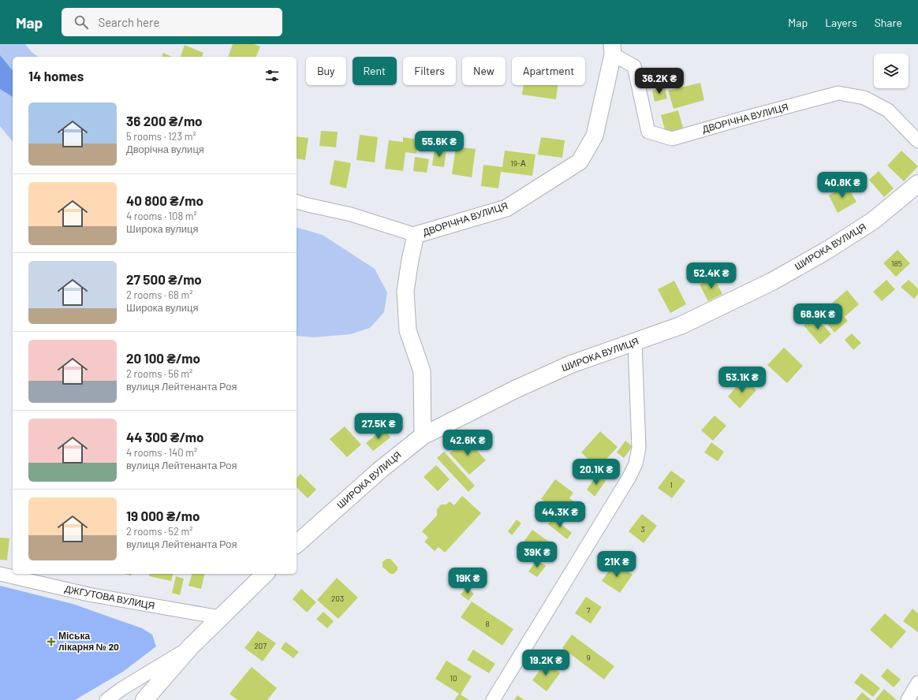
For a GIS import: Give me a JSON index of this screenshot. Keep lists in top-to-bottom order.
{
  "streets": {
    "main road": ["ШИРОКА ВУЛИЦЯ"],
    "street": ["ДВОРІЧНА ВУЛИЦЯ", "ДЖГУТОВА ВУЛИЦЯ"]
  },
  "crossings": [
    ["ДВОРІЧНА ВУЛИЦЯ", "ШИРОКА ВУЛИЦЯ"]
  ],
  "places": {
    "health": ["Міська лікарня № 20"]
  },
  "house_numbers": [
    "19-А",
    "185",
    "1",
    "3",
    "203",
    "7",
    "8",
    "207",
    "9",
    "10"
  ],
  "page": {
    "header": "Map",
    "search": "Search here",
    "nav": ["Map", "Layers", "Share"],
    "chip": [
      "Buy",
      "Rent",
      "Filters",
      "New",
      "Apartment"
    ],
    "heading": "14 homes",
    "price": [
      "36.2K ₴",
      "55.6K ₴",
      "40.8K ₴",
      "52.4K ₴",
      "68.9K ₴",
      "53.1K ₴",
      "27.5K ₴",
      "42.6K ₴",
      "20.1K ₴",
      "44.3K ₴",
      "39K ₴",
      "21K ₴",
      "19K ₴",
      "19.2K ₴"
    ],
    "list": [
      {
        "name": "36 200 ₴/mo",
        "note": "5 rooms · 123 m² · Дворічна вулиця"
      },
      {
        "name": "40 800 ₴/mo",
        "note": "4 rooms · 108 m² · Широка вулиця"
      },
      {
        "name": "27 500 ₴/mo",
        "note": "2 rooms · 68 m² · Широка вулиця"
      },
      {
        "name": "20 100 ₴/mo",
        "note": "2 rooms · 56 m² · вулиця Лейтенанта Роя"
      },
      {
        "name": "44 300 ₴/mo",
        "note": "4 rooms · 140 m² · вулиця Лейтенанта Роя"
      },
      {
        "name": "19 000 ₴/mo",
        "note": "2 rooms · 52 m² · вулиця Лейтенанта Роя"
      }
    ]
  }
}
